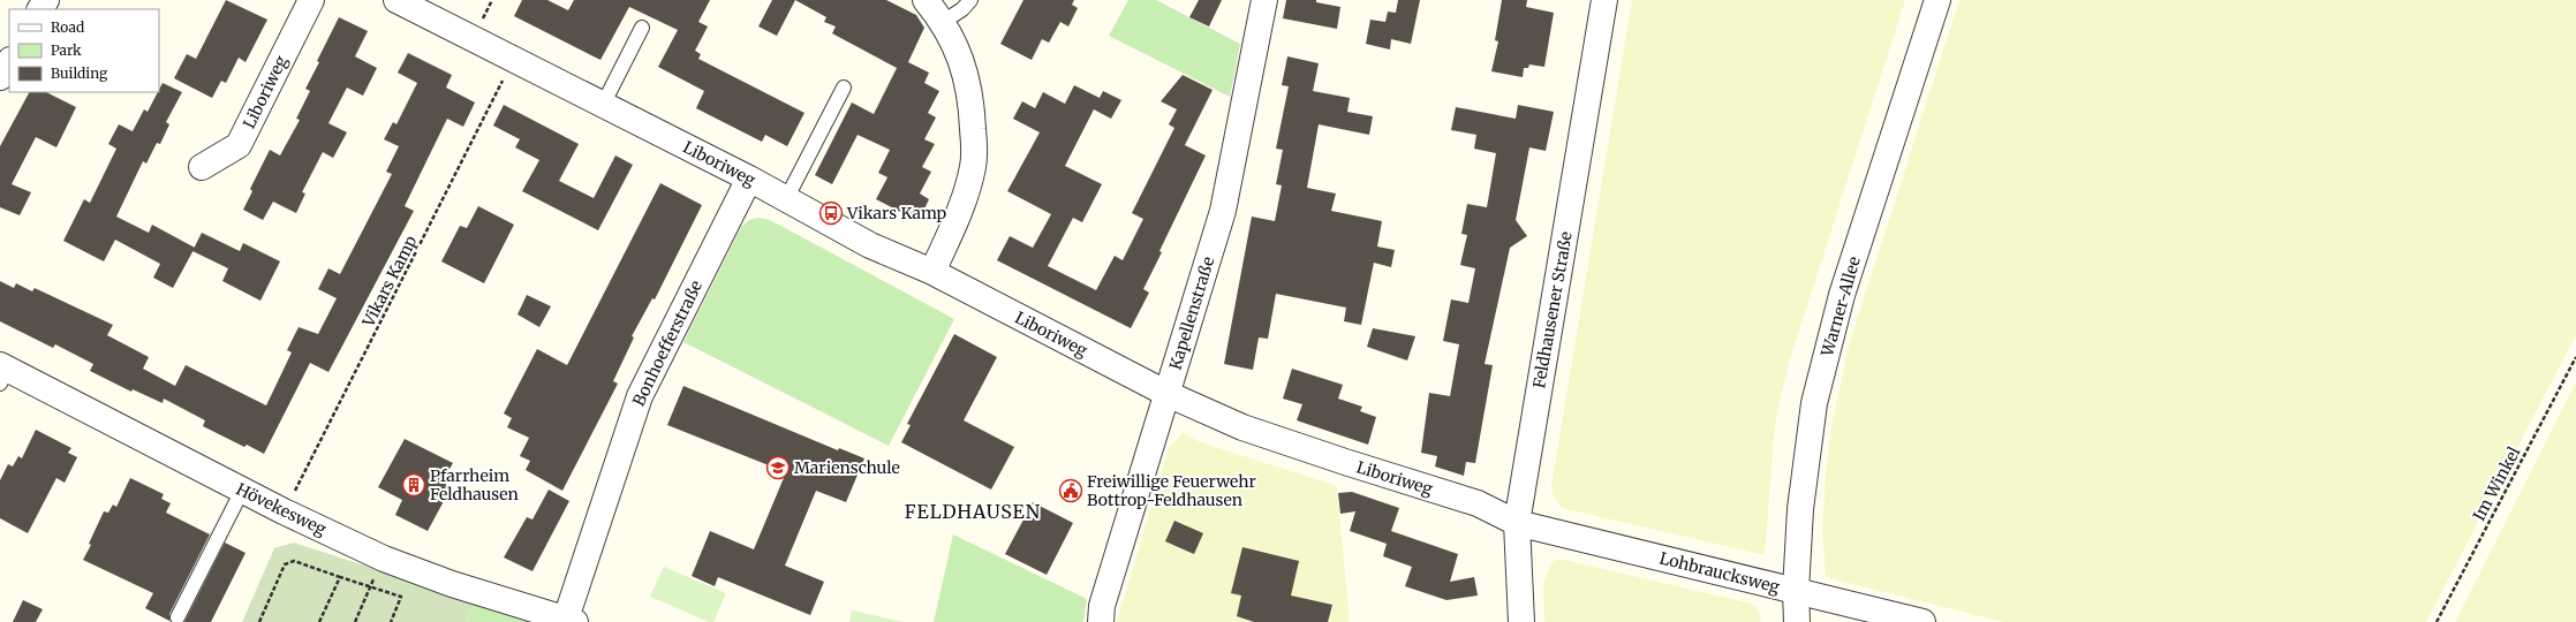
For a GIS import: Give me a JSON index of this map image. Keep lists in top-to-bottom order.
{
  "streets": {
    "street": [
      "Liboriweg",
      "Warner-Allee",
      "Feldhausener Straße",
      "Kapellenstraße",
      "Bonhoefferstraße",
      "Hövekesweg",
      "Lohbraucksweg"
    ],
    "path": ["Vikars Kamp", "Im Winkel"]
  },
  "crossings": [
    ["Liboriweg", "Vikars Kamp"],
    ["Liboriweg", "Feldhausener Straße"],
    ["Liboriweg", "Kapellenstraße"],
    ["Liboriweg", "Bonhoefferstraße"],
    ["Liboriweg", "Lohbraucksweg"],
    ["Vikars Kamp", "Hövekesweg"],
    ["Warner-Allee", "Lohbraucksweg"],
    ["Feldhausener Straße", "Lohbraucksweg"],
    ["Bonhoefferstraße", "Hövekesweg"]
  ],
  "districts": ["FELDHAUSEN"],
  "places": {
    "bus stop": ["Vikars Kamp"],
    "school or university": ["Marienschule"],
    "building": ["Pfarrheim Feldhausen"],
    "public building": ["Freiwillige Feuerwehr Bottrop-Feldhausen"]
  },
  "legend": ["Road", "Park", "Building"]
}
